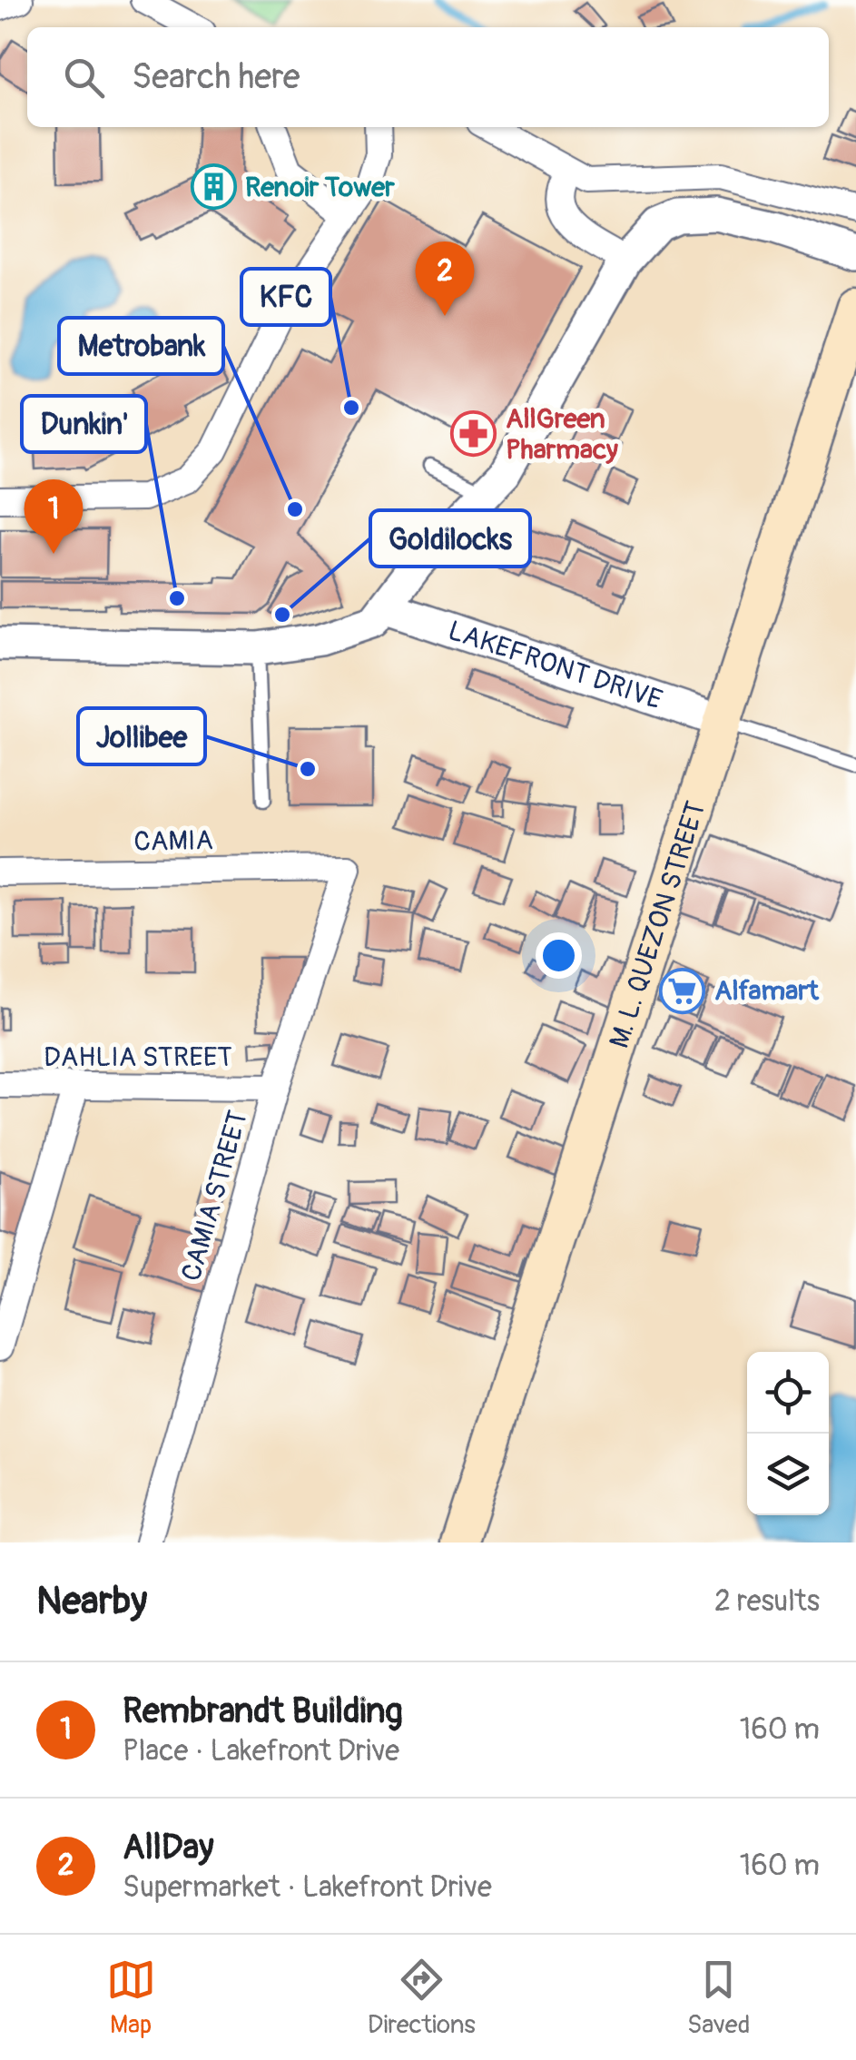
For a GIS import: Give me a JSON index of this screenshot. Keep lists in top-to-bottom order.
{
  "streets": {
    "main road": ["M. L. QUEZON STREET"],
    "street": [
      "LAKEFRONT DRIVE",
      "CAMIA",
      "DAHLIA STREET",
      "CAMIA STREET"
    ]
  },
  "crossings": [
    ["LAKEFRONT DRIVE", "M. L. QUEZON STREET"],
    ["CAMIA", "CAMIA STREET"],
    ["DAHLIA STREET", "CAMIA STREET"]
  ],
  "places": {
    "building": ["Renoir Tower"],
    "other": [
      "KFC",
      "Metrobank",
      "Dunkin'",
      "Goldilocks",
      "Jollibee"
    ],
    "pharmacy": ["AllGreen Pharmacy"],
    "supermarket": ["Alfamart"]
  },
  "page": {
    "search": "Search here",
    "pins": ["2", "1"],
    "heading": ["Nearby", "2 results"],
    "list": [
      {
        "mark": "1",
        "name": "Rembrandt Building",
        "note": "Place · Lakefront Drive",
        "value": "160 m"
      },
      {
        "mark": "2",
        "name": "AllDay",
        "note": "Supermarket · Lakefront Drive",
        "value": "160 m"
      }
    ],
    "nav": ["Map", "Directions", "Saved"]
  }
}
